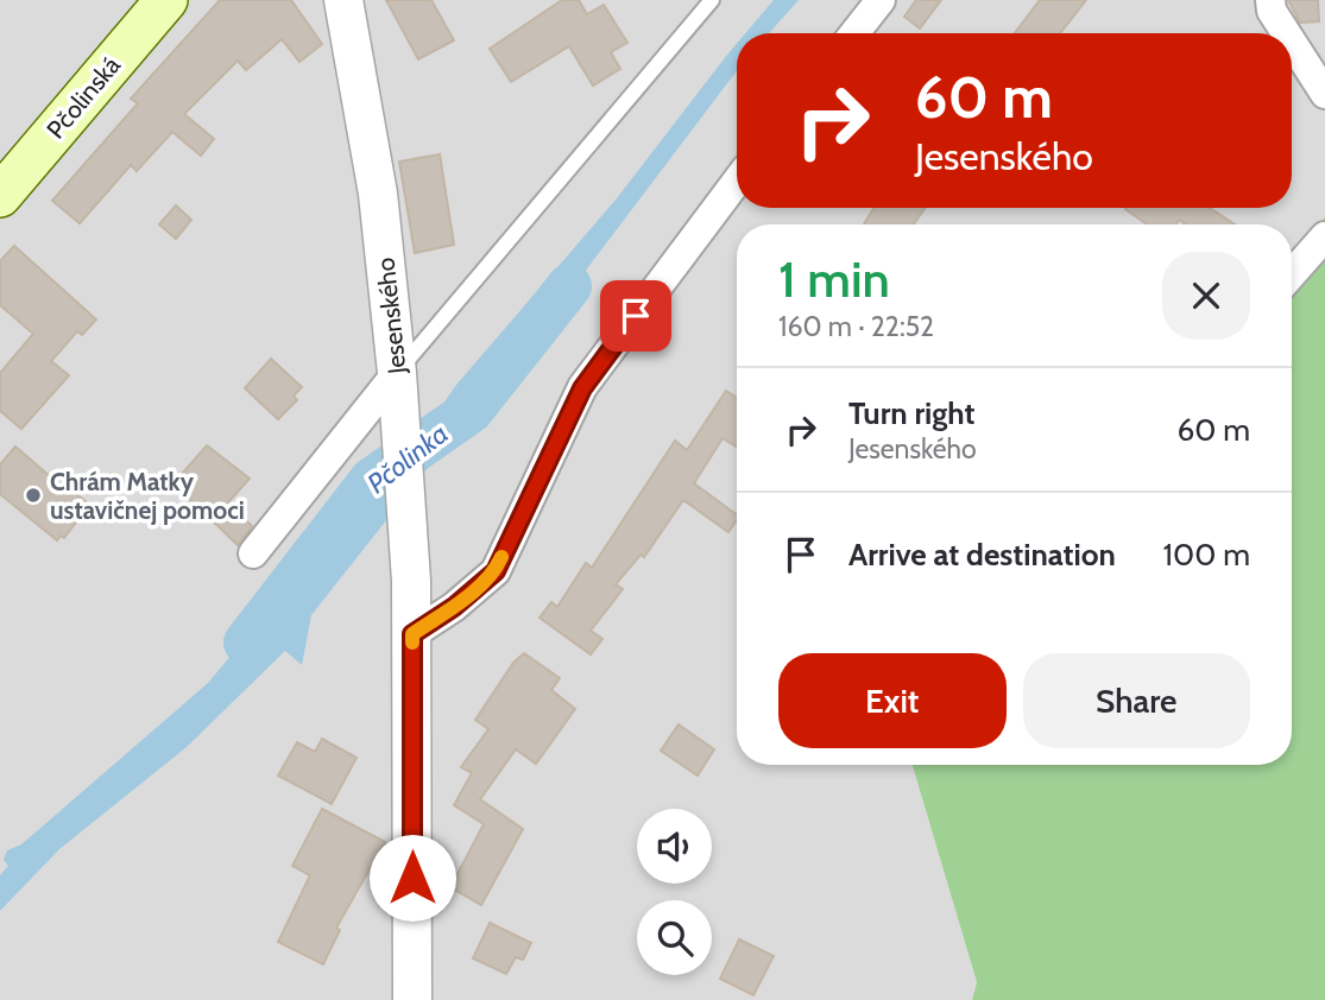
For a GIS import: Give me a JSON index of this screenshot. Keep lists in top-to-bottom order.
{
  "streets": {
    "main road": ["Pčolinská"],
    "street": ["Jesenského"]
  },
  "water": ["Pčolinka"],
  "places": ["Chrám Matky ustavičnej pomoci"],
  "page": {
    "turn": ["60 m", "Jesenského"],
    "heading": ["1 min", "160 m · 22:52"],
    "list": [
      {
        "name": "Turn right",
        "note": "Jesenského",
        "value": "60 m"
      },
      {
        "name": "Arrive at destination",
        "value": "100 m"
      }
    ],
    "buttons": ["Exit", "Share"]
  }
}
